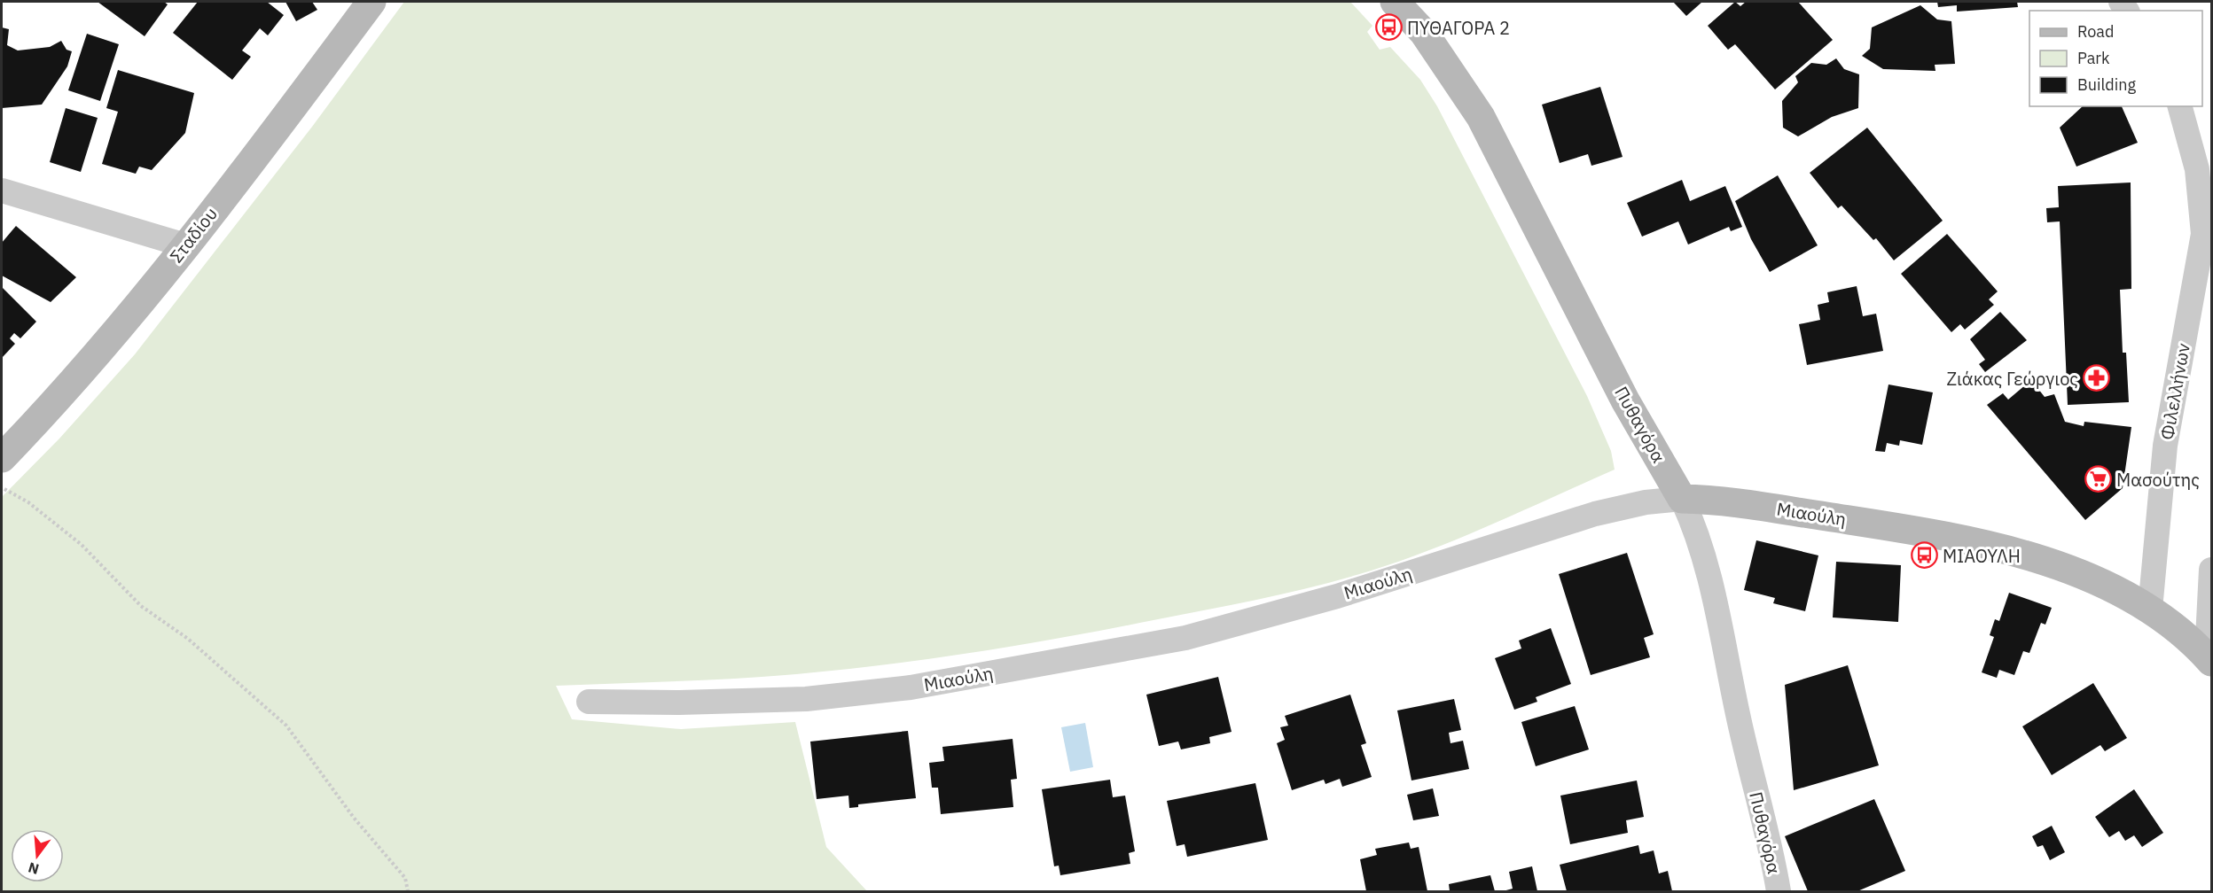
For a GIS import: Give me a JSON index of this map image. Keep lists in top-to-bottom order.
{
  "streets": {
    "street": [
      "Σταδίου",
      "Φιλελλήνων",
      "Πυθαγόρα",
      "Μιαούλη"
    ]
  },
  "crossings": [
    ["Φιλελλήνων", "Μιαούλη"],
    ["Πυθαγόρα", "Μιαούλη"]
  ],
  "places": {
    "bus stop": ["ΠΥΘΑΓΟΡΑ 2", "ΜΙΑΟΥΛΗ"],
    "pharmacy": ["Ζιάκας Γεώργιος"],
    "supermarket": ["Μασούτης"]
  },
  "legend": ["Road", "Park", "Building"],
  "north": "bottom"
}
